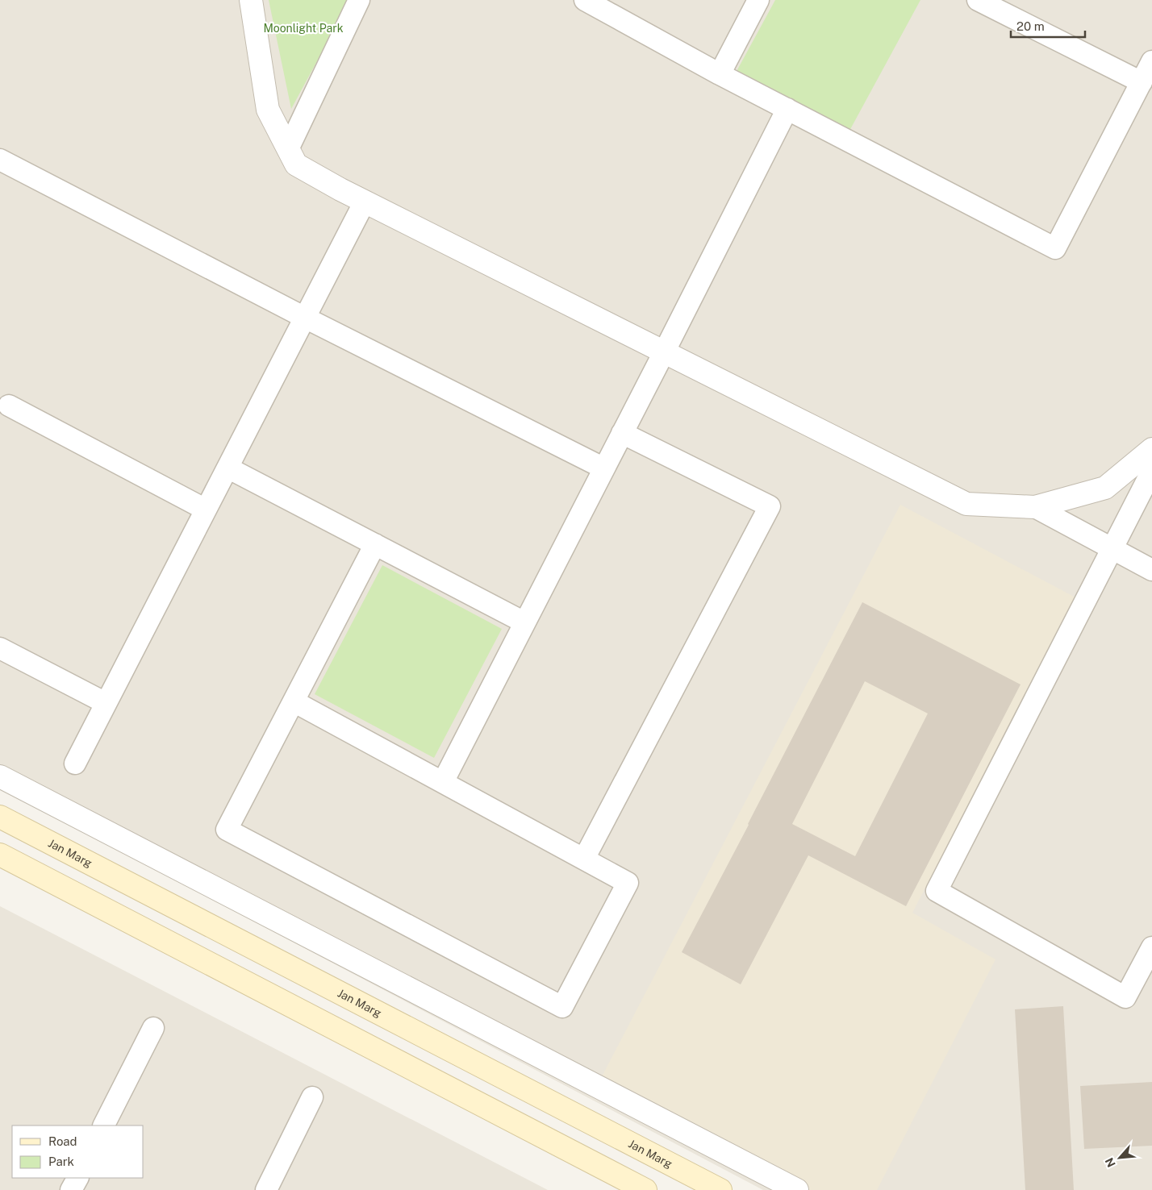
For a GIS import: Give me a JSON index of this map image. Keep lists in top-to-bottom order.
{
  "streets": {
    "main road": ["Jan Marg"]
  },
  "parks": ["Moonlight Park"],
  "legend": ["Road", "Park"],
  "scale_bar": "20 m",
  "north": "bottom left"
}
